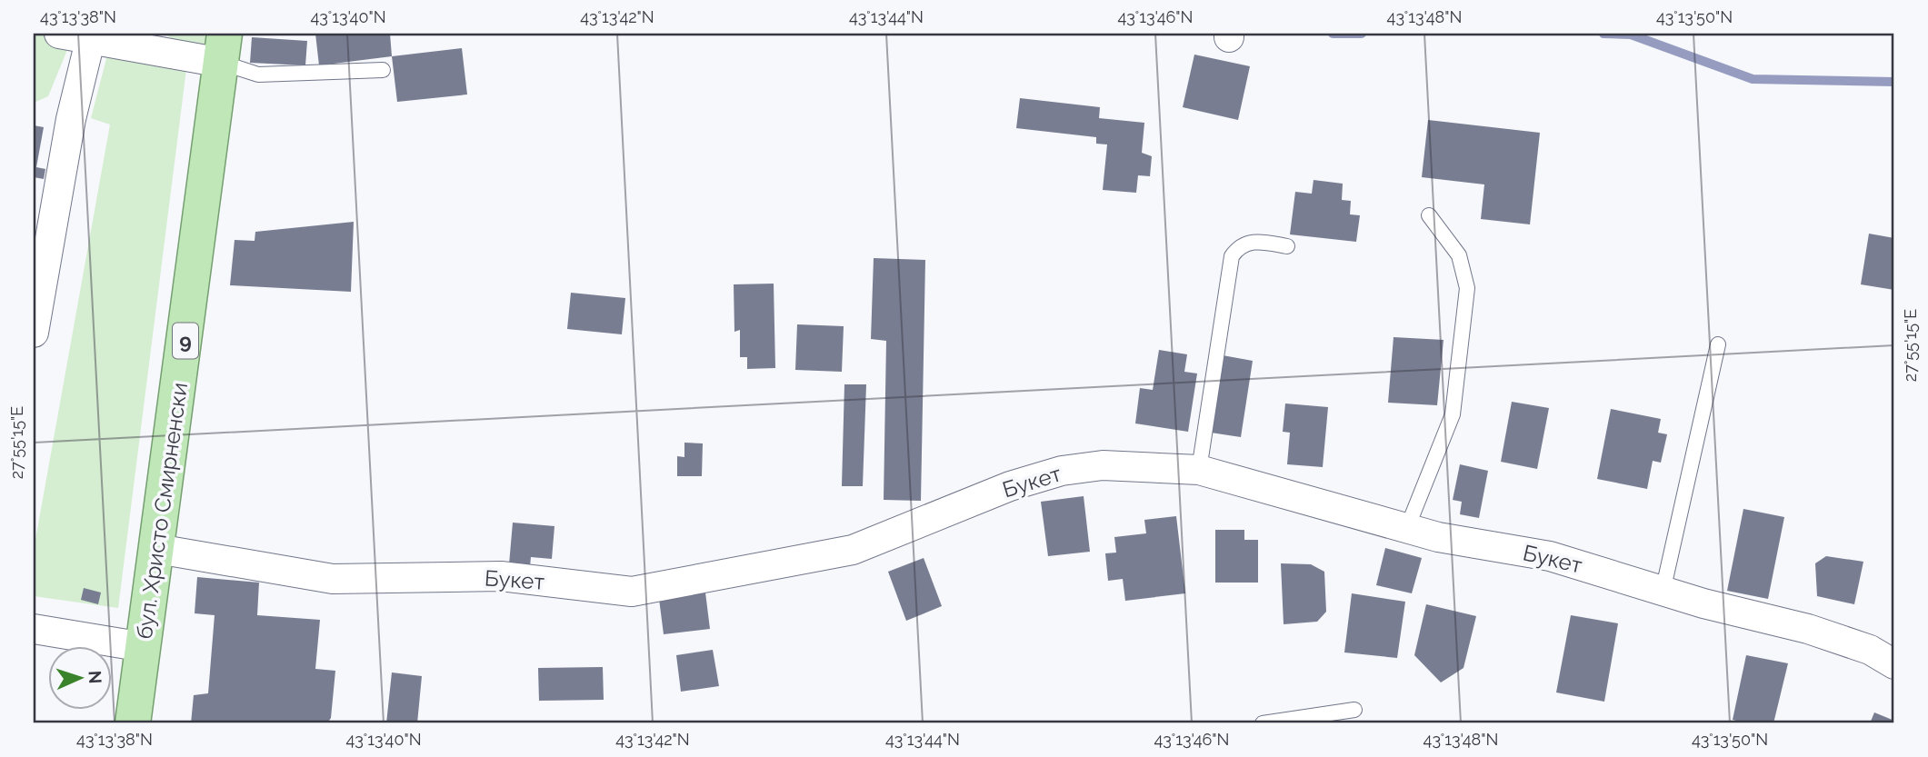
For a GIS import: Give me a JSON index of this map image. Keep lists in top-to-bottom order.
{
  "streets": {
    "main road": ["9", "бул. Христо Смирненски"],
    "street": ["Букет"]
  },
  "crossings": [
    ["Букет", "бул. Христо Смирненски"]
  ],
  "north": "right",
  "coordinates": [
    "43°13'38\"N",
    "43°13'40\"N",
    "43°13'42\"N",
    "43°13'44\"N",
    "43°13'46\"N",
    "43°13'48\"N",
    "43°13'50\"N",
    "27°55'15\"E"
  ]
}
